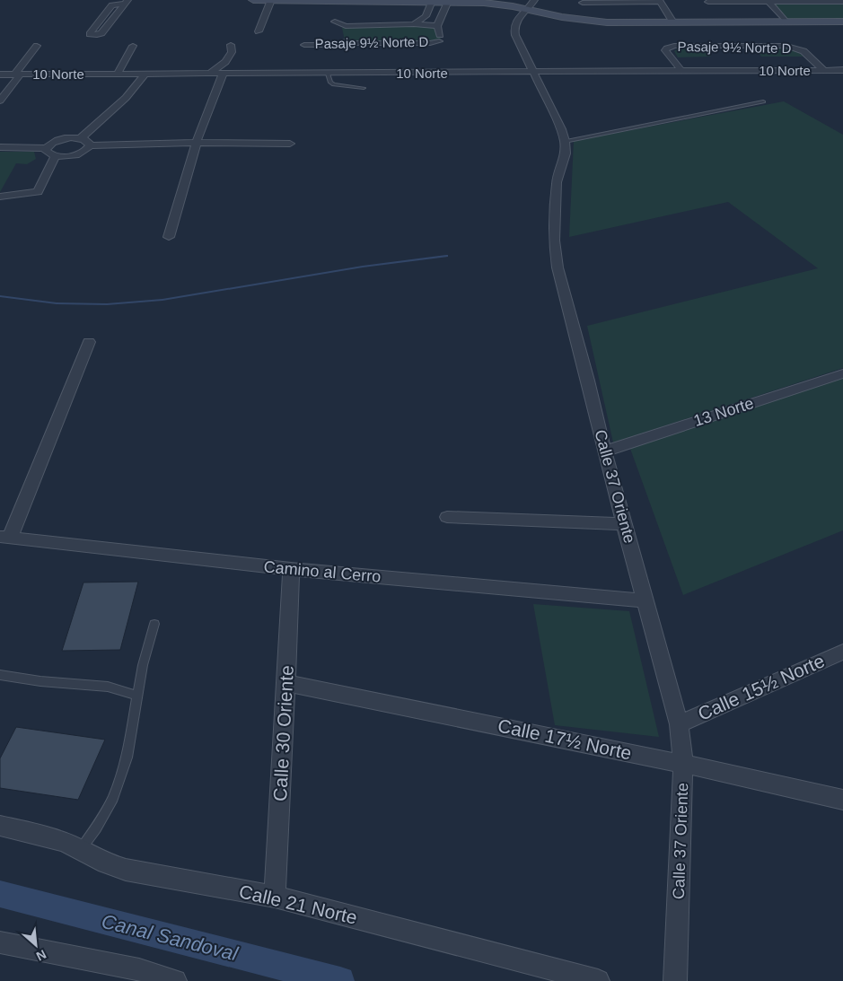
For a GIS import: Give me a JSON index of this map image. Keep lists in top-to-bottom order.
{
  "streets": {
    "street": [
      "Pasaje 9½ Norte D",
      "10 Norte",
      "13 Norte",
      "Calle 37 Oriente",
      "Camino al Cerro",
      "Calle 15½ Norte",
      "Calle 30 Oriente",
      "Calle 17½ Norte",
      "Calle 21 Norte"
    ]
  },
  "crossings": [
    ["Pasaje 9½ Norte D", "10 Norte"],
    ["10 Norte", "Calle 37 Oriente"],
    ["13 Norte", "Calle 37 Oriente"],
    ["Calle 37 Oriente", "Camino al Cerro"],
    ["Calle 37 Oriente", "Calle 15½ Norte"],
    ["Calle 37 Oriente", "Calle 17½ Norte"],
    ["Camino al Cerro", "Calle 30 Oriente"],
    ["Calle 30 Oriente", "Calle 17½ Norte"],
    ["Calle 30 Oriente", "Calle 21 Norte"]
  ],
  "water": ["Canal Sandoval"],
  "north": "bottom right"
}
